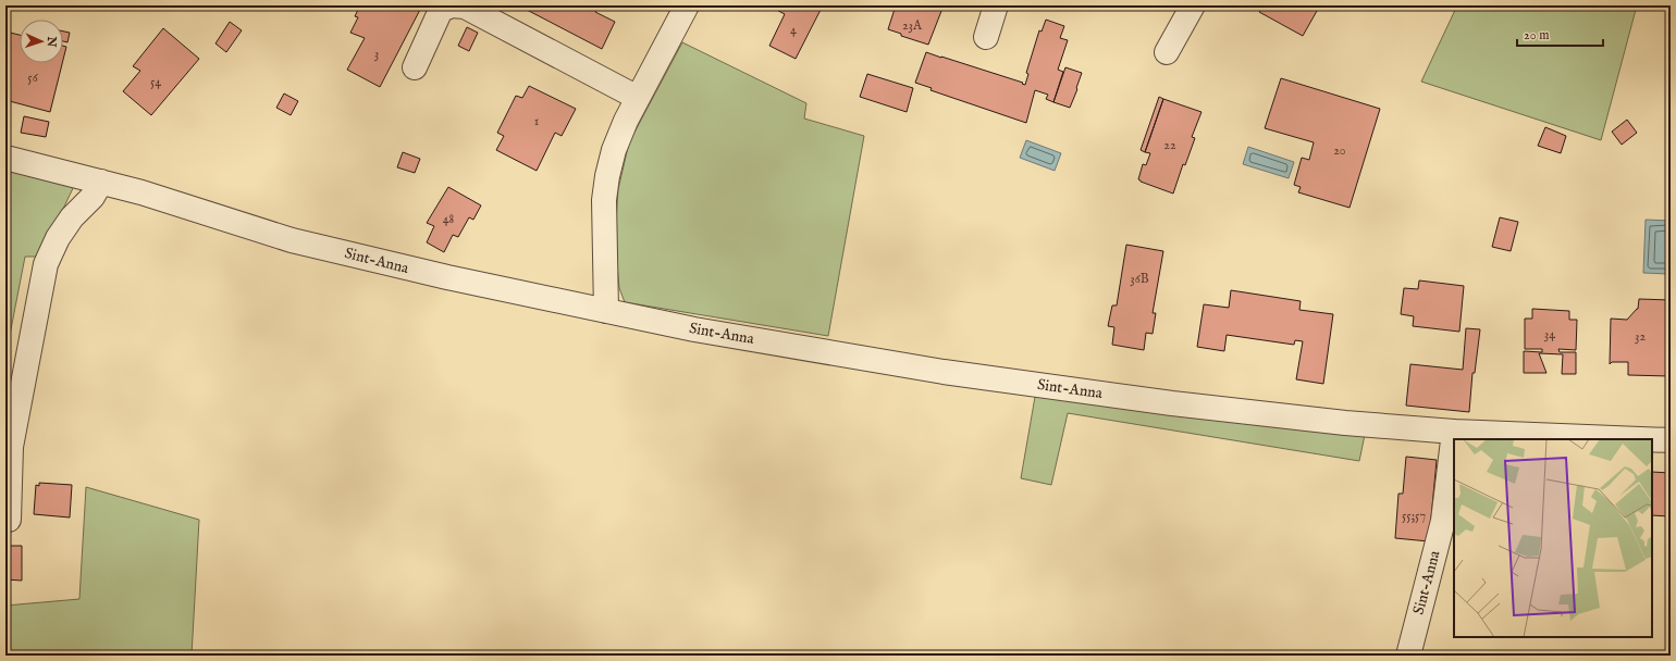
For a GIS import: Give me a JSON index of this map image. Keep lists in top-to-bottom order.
{
  "streets": {
    "street": ["Sint-Anna"]
  },
  "house_numbers": [
    "23A",
    "4",
    "3",
    "56",
    "54",
    "1",
    "22",
    "20",
    "48",
    "36B",
    "34",
    "32",
    "55;57"
  ],
  "scale_bar": "20 m",
  "north": "right"
}
